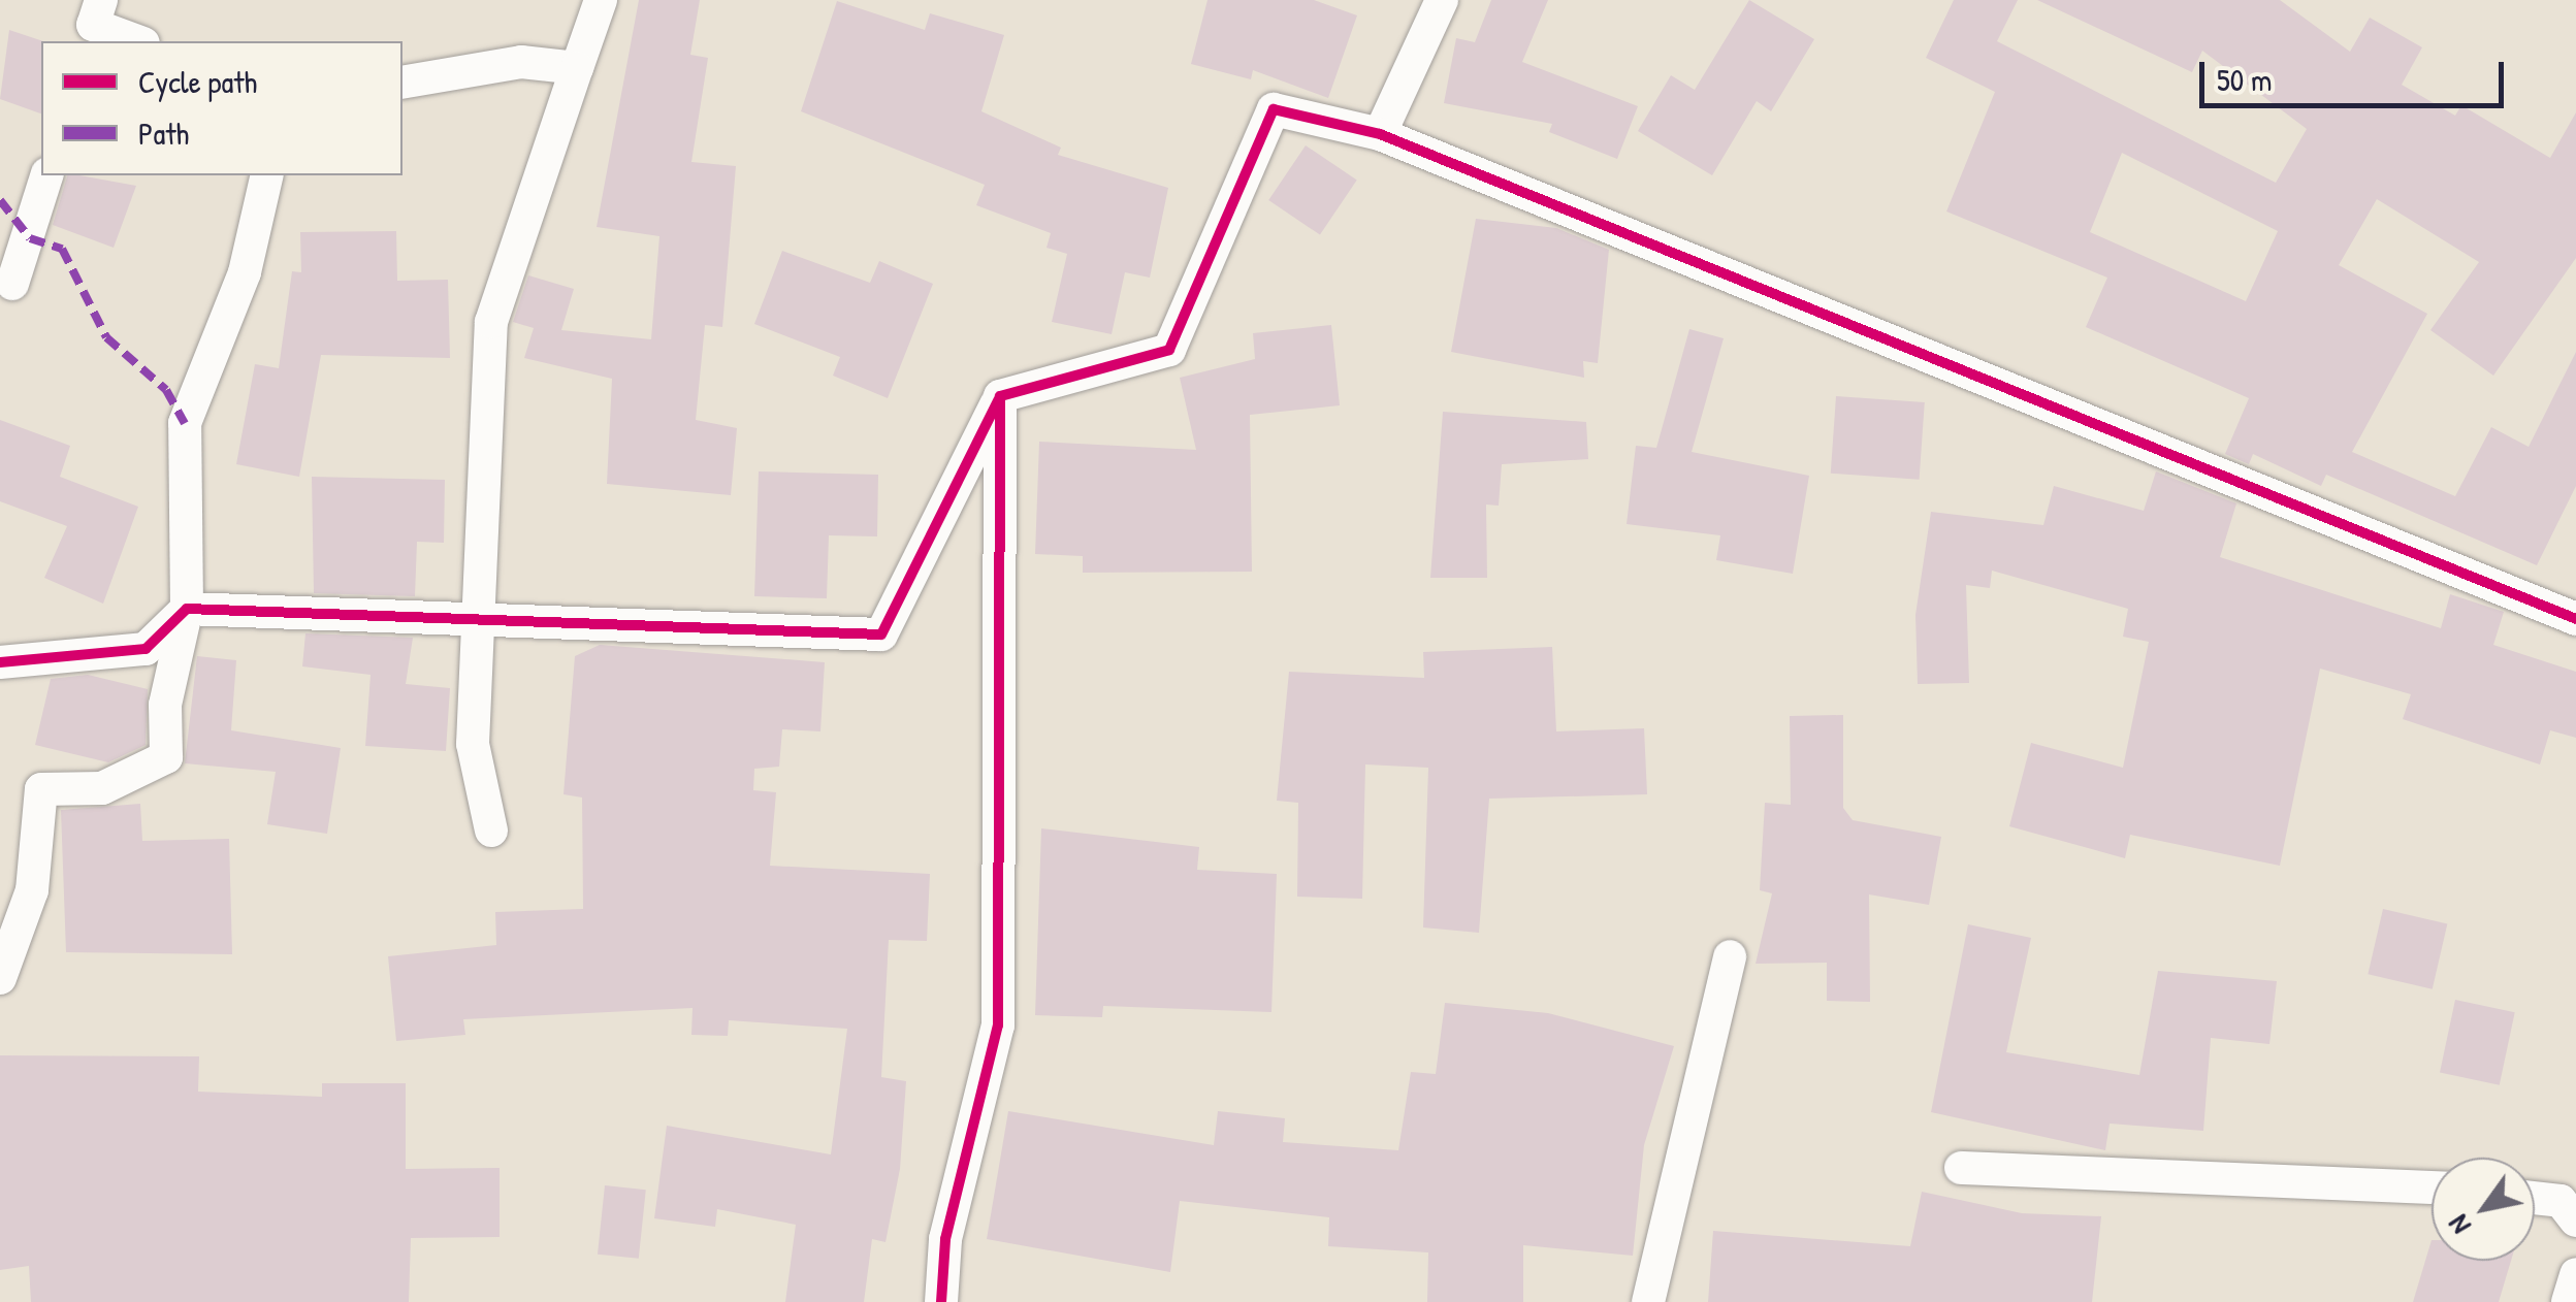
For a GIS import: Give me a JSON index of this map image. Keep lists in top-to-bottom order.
{
  "legend": ["Cycle path", "Path"],
  "scale_bar": "50 m",
  "north": "bottom left"
}
